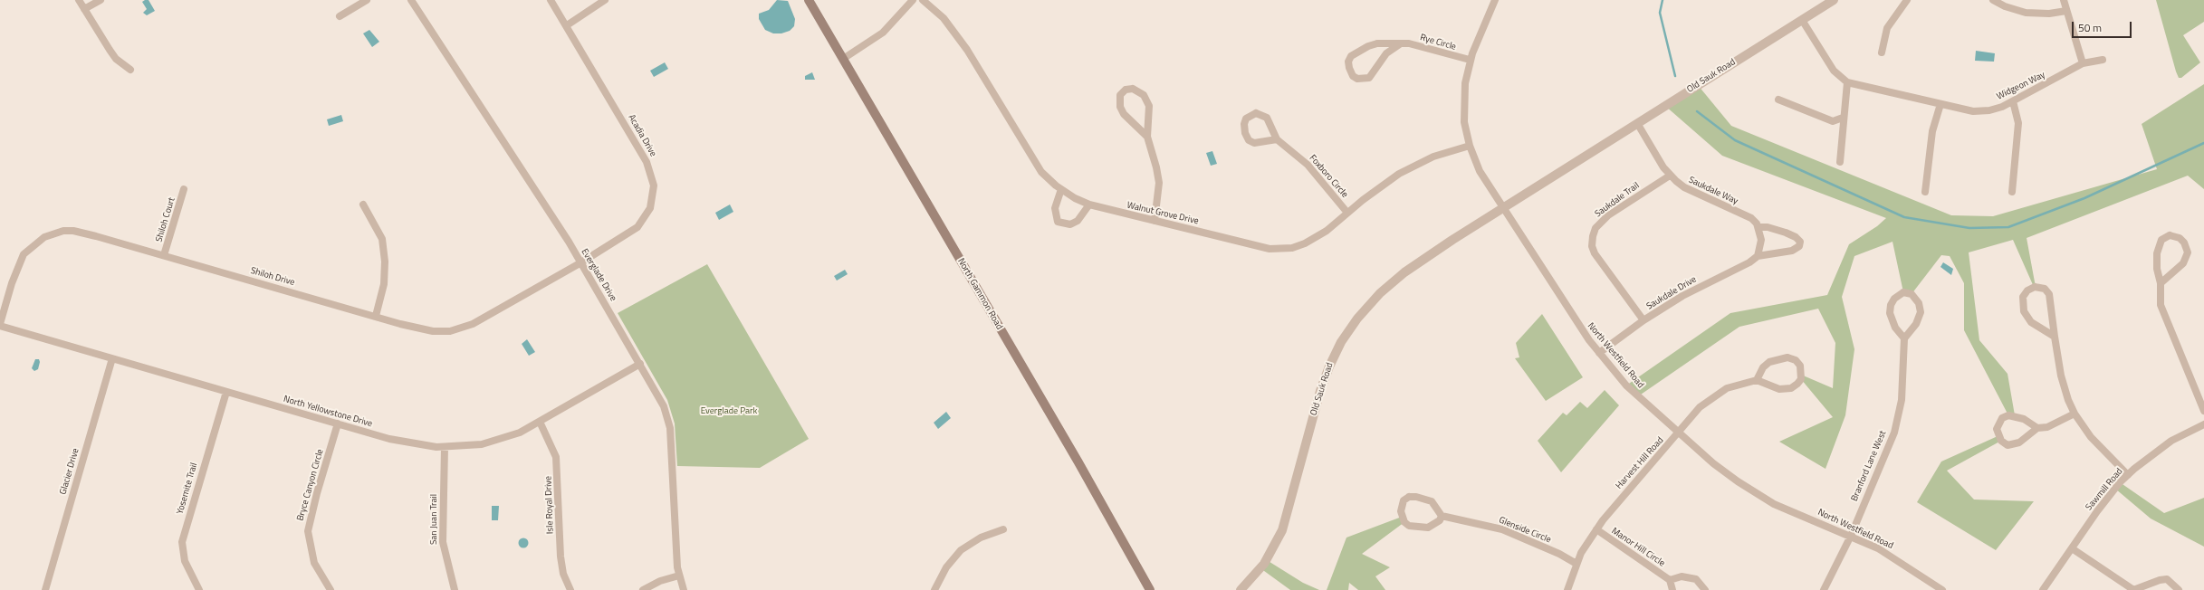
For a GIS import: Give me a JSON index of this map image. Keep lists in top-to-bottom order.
{
  "streets": {
    "main road": ["North Gammon Road"],
    "street": [
      "Rye Circle",
      "Old Sauk Road",
      "Widgeon Way",
      "Acadia Drive",
      "Foxboro Circle",
      "Saukdale Way",
      "Saukdale Trail",
      "Walnut Grove Drive",
      "Shiloh Court",
      "Everglade Drive",
      "Shiloh Drive",
      "Saukdale Drive",
      "North Westfield Road",
      "North Yellowstone Drive",
      "Harvest Hill Road",
      "Branford Lane West",
      "Glacier Drive",
      "Bryce Canyon Circle",
      "Yosemite Trail",
      "Sawmill Road",
      "Isle Royal Drive",
      "San Juan Trail",
      "Glenside Circle",
      "Manor Hill Circle"
    ]
  },
  "crossings": [
    ["Rye Circle", "North Westfield Road"],
    ["Old Sauk Road", "Widgeon Way"],
    ["Old Sauk Road", "Saukdale Way"],
    ["Old Sauk Road", "North Westfield Road"],
    ["Acadia Drive", "Everglade Drive"],
    ["Acadia Drive", "Shiloh Drive"],
    ["Foxboro Circle", "Walnut Grove Drive"],
    ["Saukdale Way", "Saukdale Trail"],
    ["Saukdale Trail", "Saukdale Drive"],
    ["Walnut Grove Drive", "North Westfield Road"],
    ["Shiloh Court", "Shiloh Drive"],
    ["Everglade Drive", "Shiloh Drive"],
    ["Everglade Drive", "North Yellowstone Drive"],
    ["Shiloh Drive", "North Yellowstone Drive"],
    ["Saukdale Drive", "North Westfield Road"],
    ["North Westfield Road", "Harvest Hill Road"],
    ["North Westfield Road", "Branford Lane West"],
    ["North Yellowstone Drive", "Glacier Drive"],
    ["North Yellowstone Drive", "Bryce Canyon Circle"],
    ["North Yellowstone Drive", "Yosemite Trail"],
    ["North Yellowstone Drive", "Isle Royal Drive"],
    ["North Yellowstone Drive", "San Juan Trail"],
    ["Harvest Hill Road", "Glenside Circle"],
    ["Harvest Hill Road", "Manor Hill Circle"]
  ],
  "parks": ["Everglade Park"],
  "scale_bar": "50 m"
}
